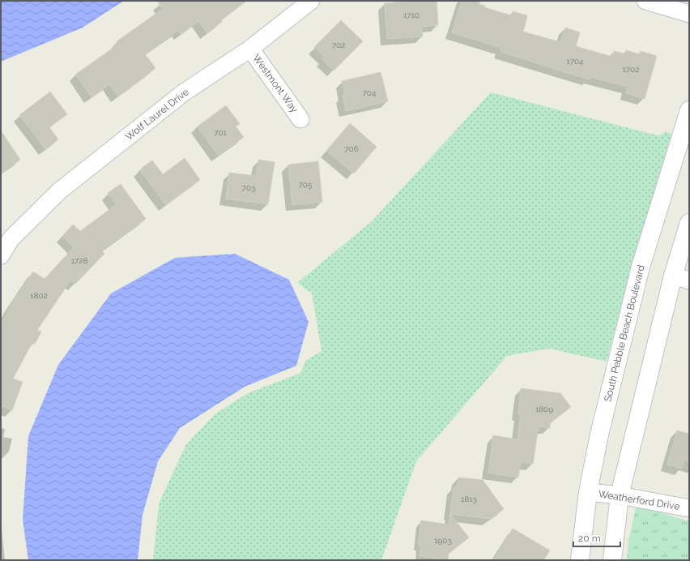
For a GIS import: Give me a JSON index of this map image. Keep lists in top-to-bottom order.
{
  "streets": {
    "street": [
      "Westmont Way",
      "Wolf Laurel Drive",
      "South Pebble Beach Boulevard",
      "Weatherford Drive"
    ]
  },
  "crossings": [
    ["Westmont Way", "Wolf Laurel Drive"],
    ["South Pebble Beach Boulevard", "Weatherford Drive"]
  ],
  "house_numbers": [
    "1710",
    "702",
    "1704",
    "1702",
    "704",
    "701",
    "706",
    "705",
    "703",
    "1728",
    "1802",
    "1809",
    "1813",
    "1903"
  ],
  "scale_bar": "20 m"
}
